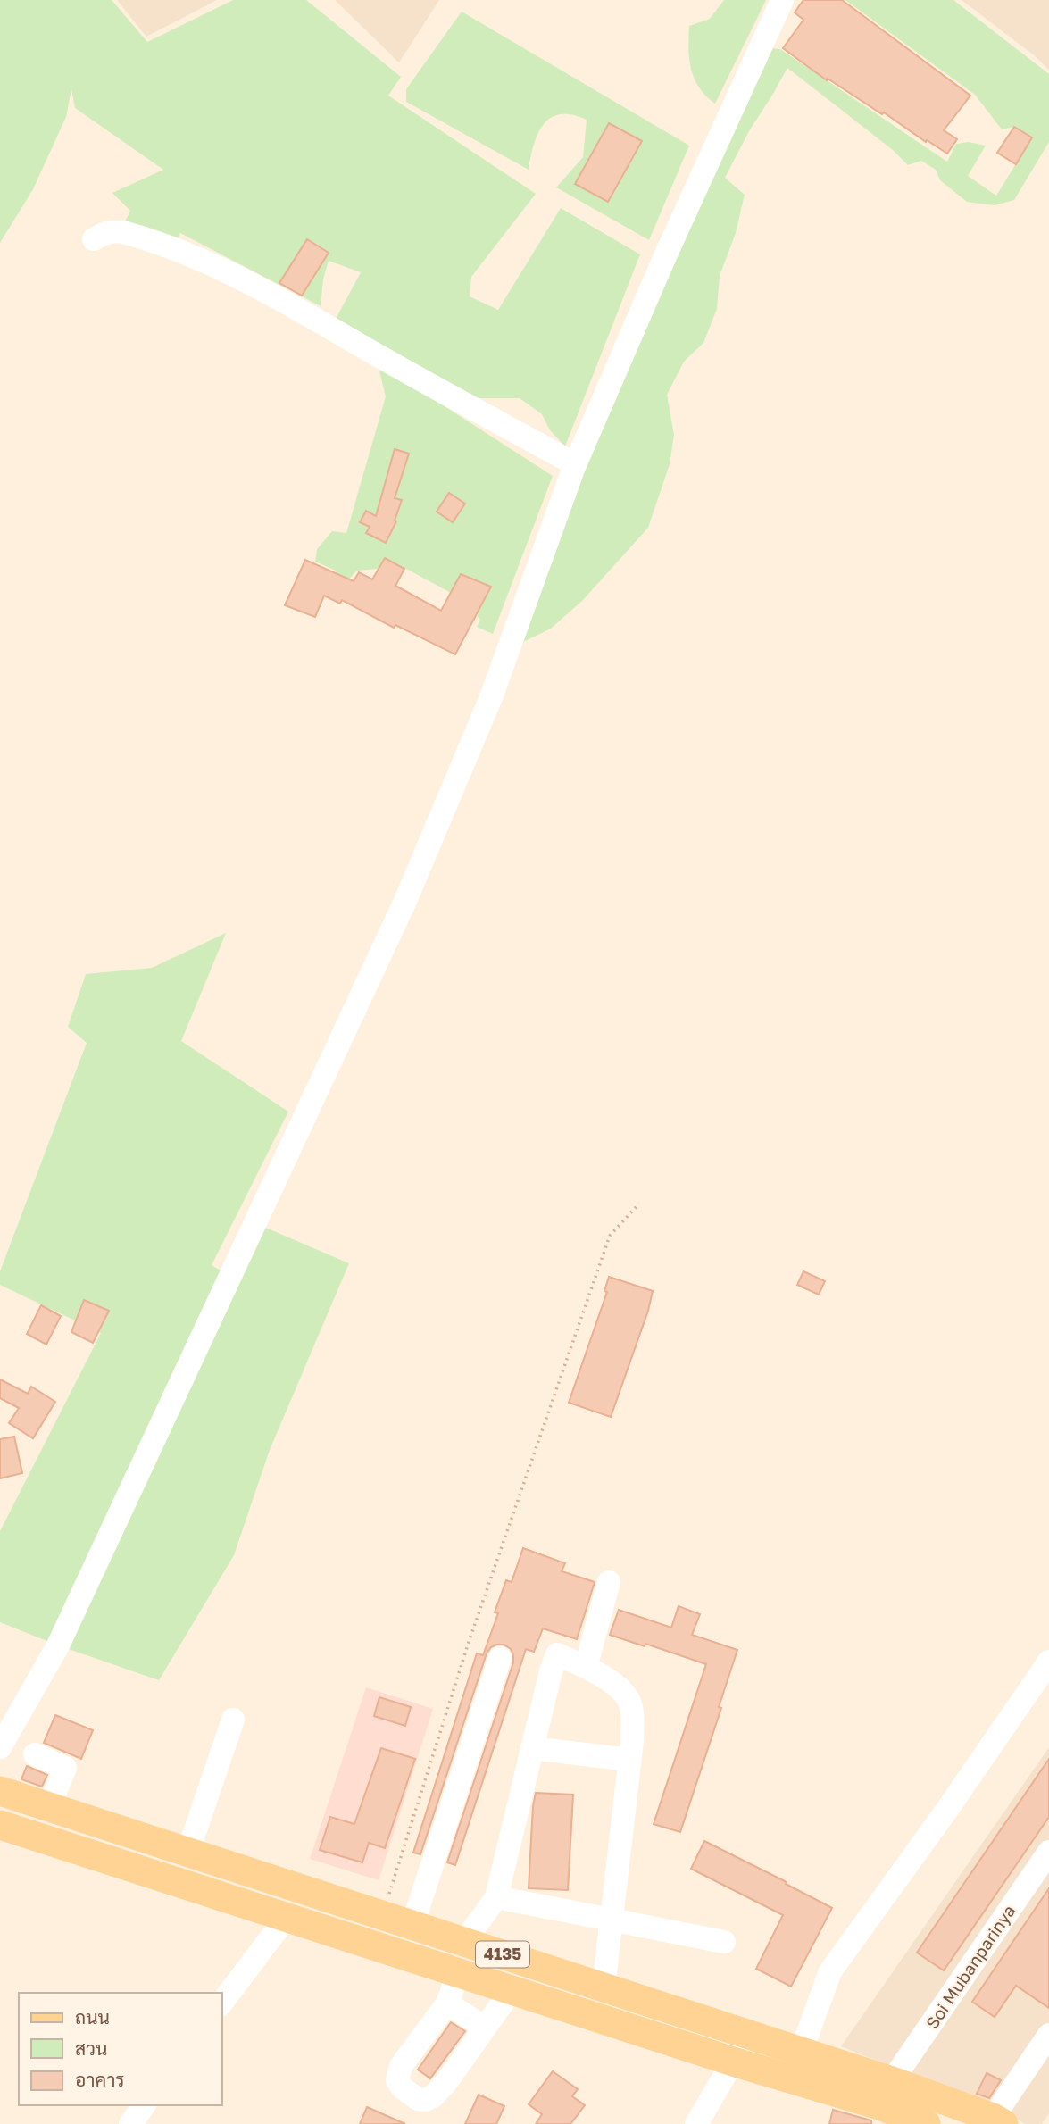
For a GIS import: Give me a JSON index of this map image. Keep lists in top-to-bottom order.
{
  "streets": {
    "main road": ["4135"],
    "street": ["Soi Mubanparinya"]
  },
  "crossings": [
    ["4135", "Soi Mubanparinya"]
  ],
  "legend": ["ถนน", "สวน", "อาคาร"]
}
